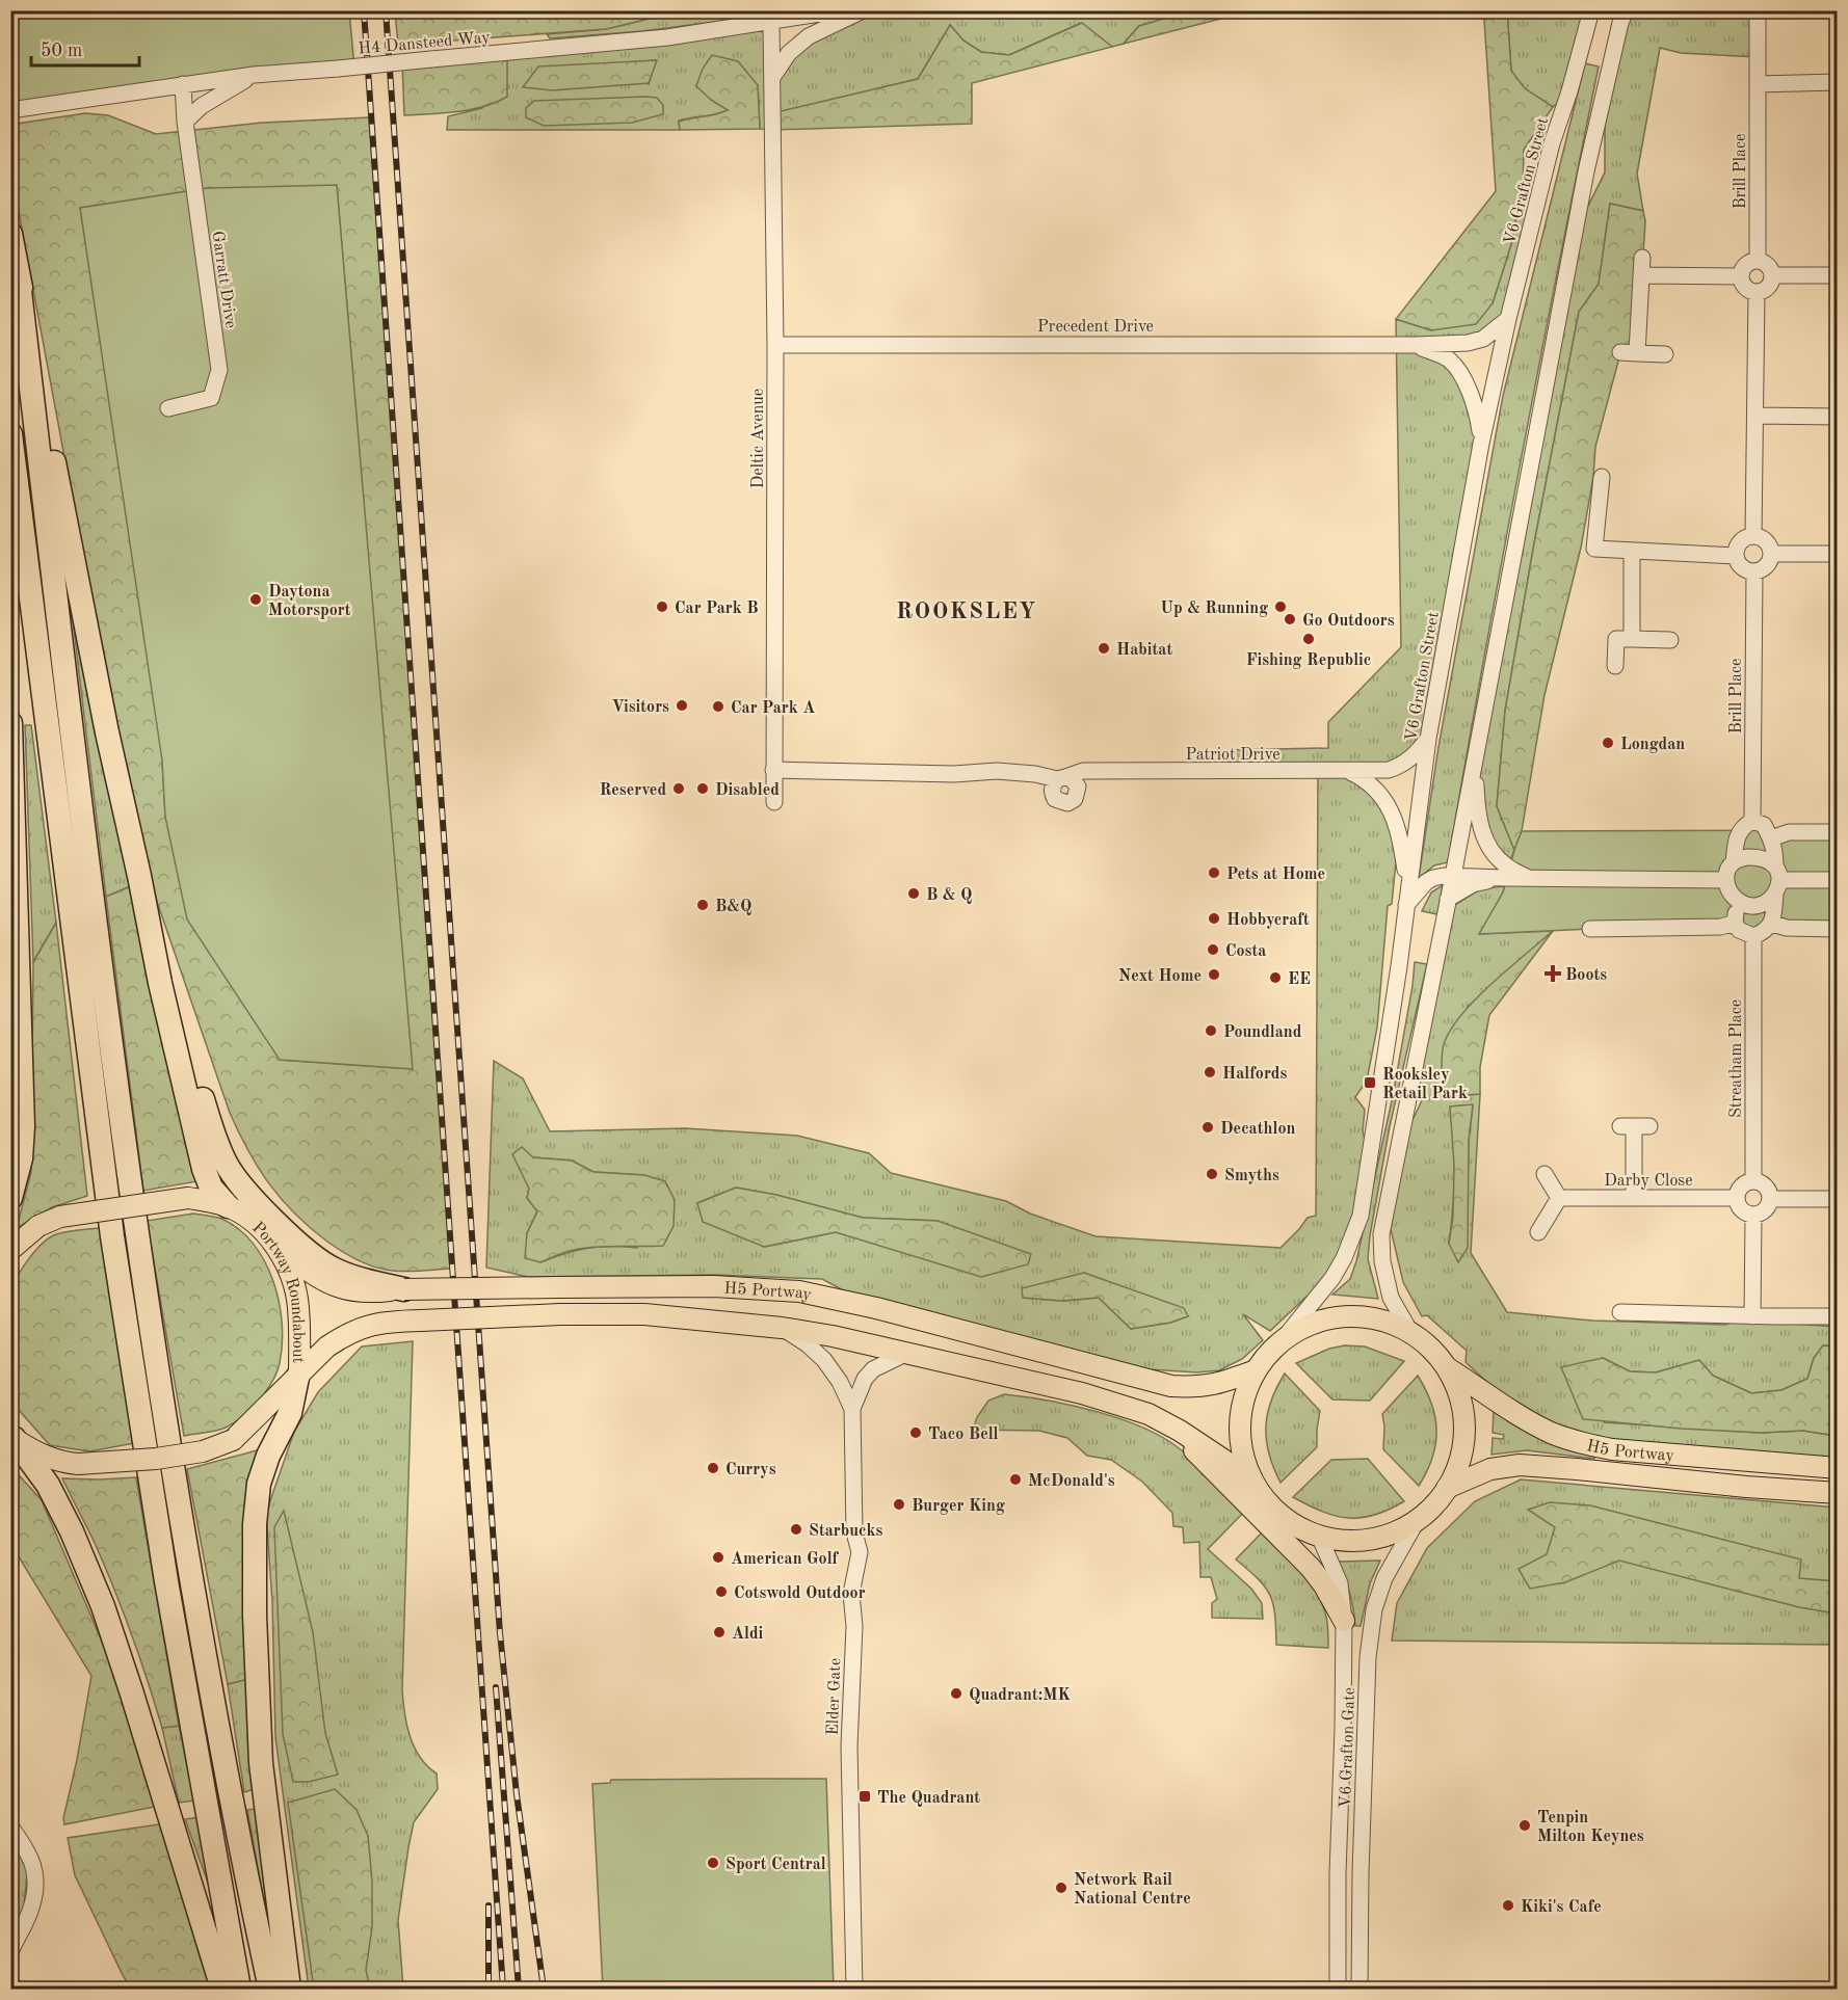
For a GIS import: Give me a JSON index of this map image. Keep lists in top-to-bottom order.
{
  "streets": {
    "main road": ["H5 Portway", "Portway Roundabout"],
    "street": [
      "H4 Dansteed Way",
      "Brill Place",
      "V6 Grafton Street",
      "Garratt Drive",
      "Precedent Drive",
      "Deltic Avenue",
      "Patriot Drive",
      "Streatham Place",
      "Darby Close",
      "Elder Gate",
      "V6 Grafton Gate"
    ]
  },
  "crossings": [
    ["H4 Dansteed Way", "Garratt Drive"],
    ["H4 Dansteed Way", "Deltic Avenue"],
    ["V6 Grafton Street", "Precedent Drive"],
    ["V6 Grafton Street", "Patriot Drive"],
    ["V6 Grafton Street", "H5 Portway"],
    ["Precedent Drive", "Deltic Avenue"],
    ["Deltic Avenue", "Patriot Drive"],
    ["Streatham Place", "Darby Close"],
    ["H5 Portway", "Portway Roundabout"],
    ["H5 Portway", "Elder Gate"]
  ],
  "districts": ["ROOKSLEY"],
  "places": {
    "other": [
      "Daytona Motorsport",
      "Car Park B",
      "Up & Running",
      "Go Outdoors",
      "Fishing Republic",
      "Habitat",
      "Visitors",
      "Car Park A",
      "Longdan",
      "Reserved",
      "Disabled",
      "Pets at Home",
      "B & Q",
      "B&Q",
      "Hobbycraft",
      "Costa",
      "Next Home",
      "EE",
      "Poundland",
      "Halfords",
      "Decathlon",
      "Smyths",
      "Taco Bell",
      "Currys",
      "McDonald's",
      "Burger King",
      "Starbucks",
      "American Golf",
      "Cotswold Outdoor",
      "Aldi",
      "Quadrant:MK",
      "Tenpin Milton Keynes",
      "Sport Central",
      "Network Rail National Centre",
      "Kiki's Cafe"
    ],
    "health": ["Boots"],
    "transit": ["Rooksley Retail Park", "The Quadrant"]
  },
  "scale_bar": "50 m"
}
